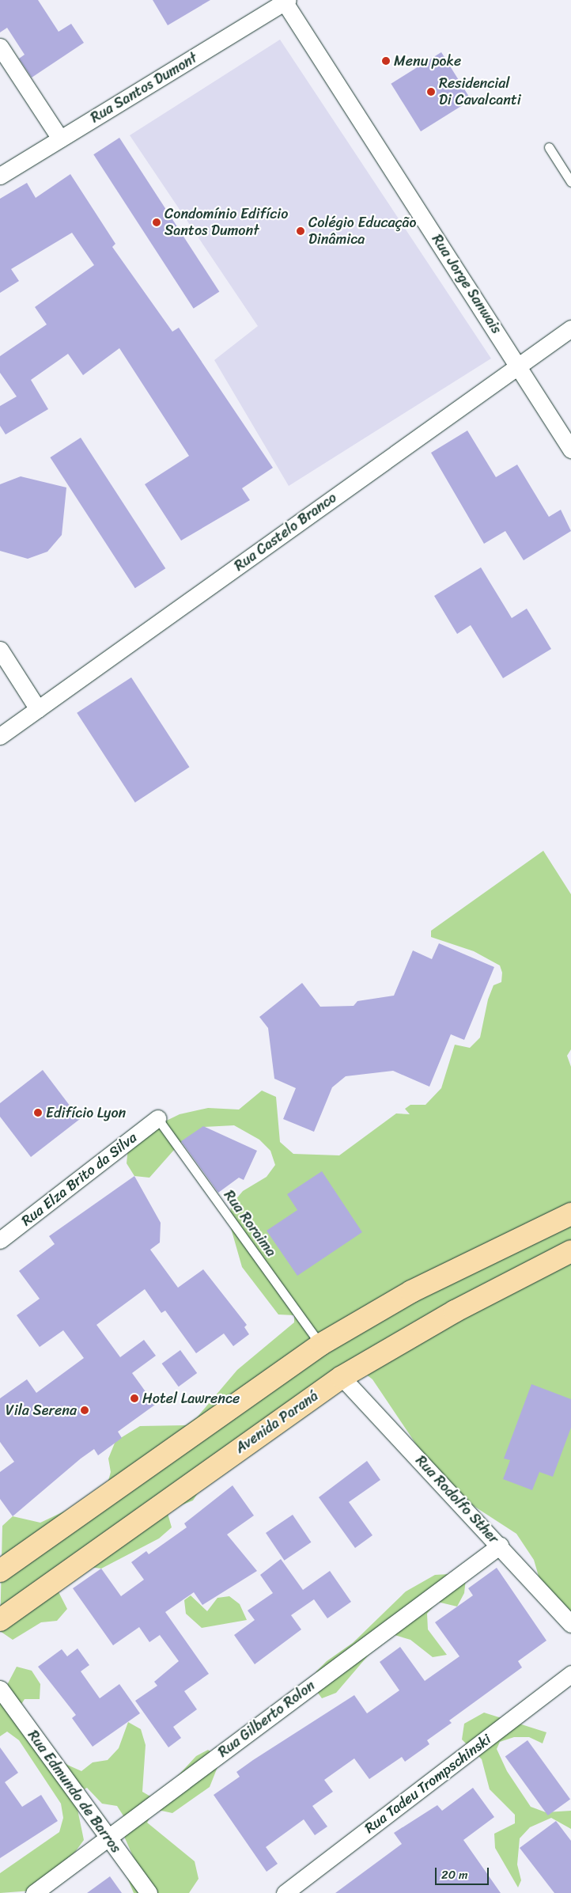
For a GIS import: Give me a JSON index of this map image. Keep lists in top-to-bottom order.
{
  "streets": {
    "main road": ["Avenida Paraná"],
    "street": [
      "Rua Santos Dumont",
      "Rua Jorge Sanwais",
      "Rua Castelo Branco",
      "Rua Elza Brito da Silva",
      "Rua Rodolfo Sther",
      "Rua Gilberto Rolon",
      "Rua Tadeu Trompschinski",
      "Rua Edmundo de Barros"
    ],
    "lane": ["Rua Roraima"]
  },
  "crossings": [
    ["Rua Santos Dumont", "Rua Jorge Sanwais"],
    ["Rua Jorge Sanwais", "Rua Castelo Branco"],
    ["Rua Elza Brito da Silva", "Rua Roraima"],
    ["Avenida Paraná", "Rua Rodolfo Sther"],
    ["Rua Rodolfo Sther", "Rua Gilberto Rolon"],
    ["Rua Gilberto Rolon", "Rua Edmundo de Barros"]
  ],
  "places": [
    "Menu poke",
    "Residencial Di Cavalcanti",
    "Condomínio Edifício Santos Dumont",
    "Colégio Educação Dinâmica",
    "Edifício Lyon",
    "Hotel Lawrence",
    "Vila Serena"
  ],
  "scale_bar": "20 m"
}
